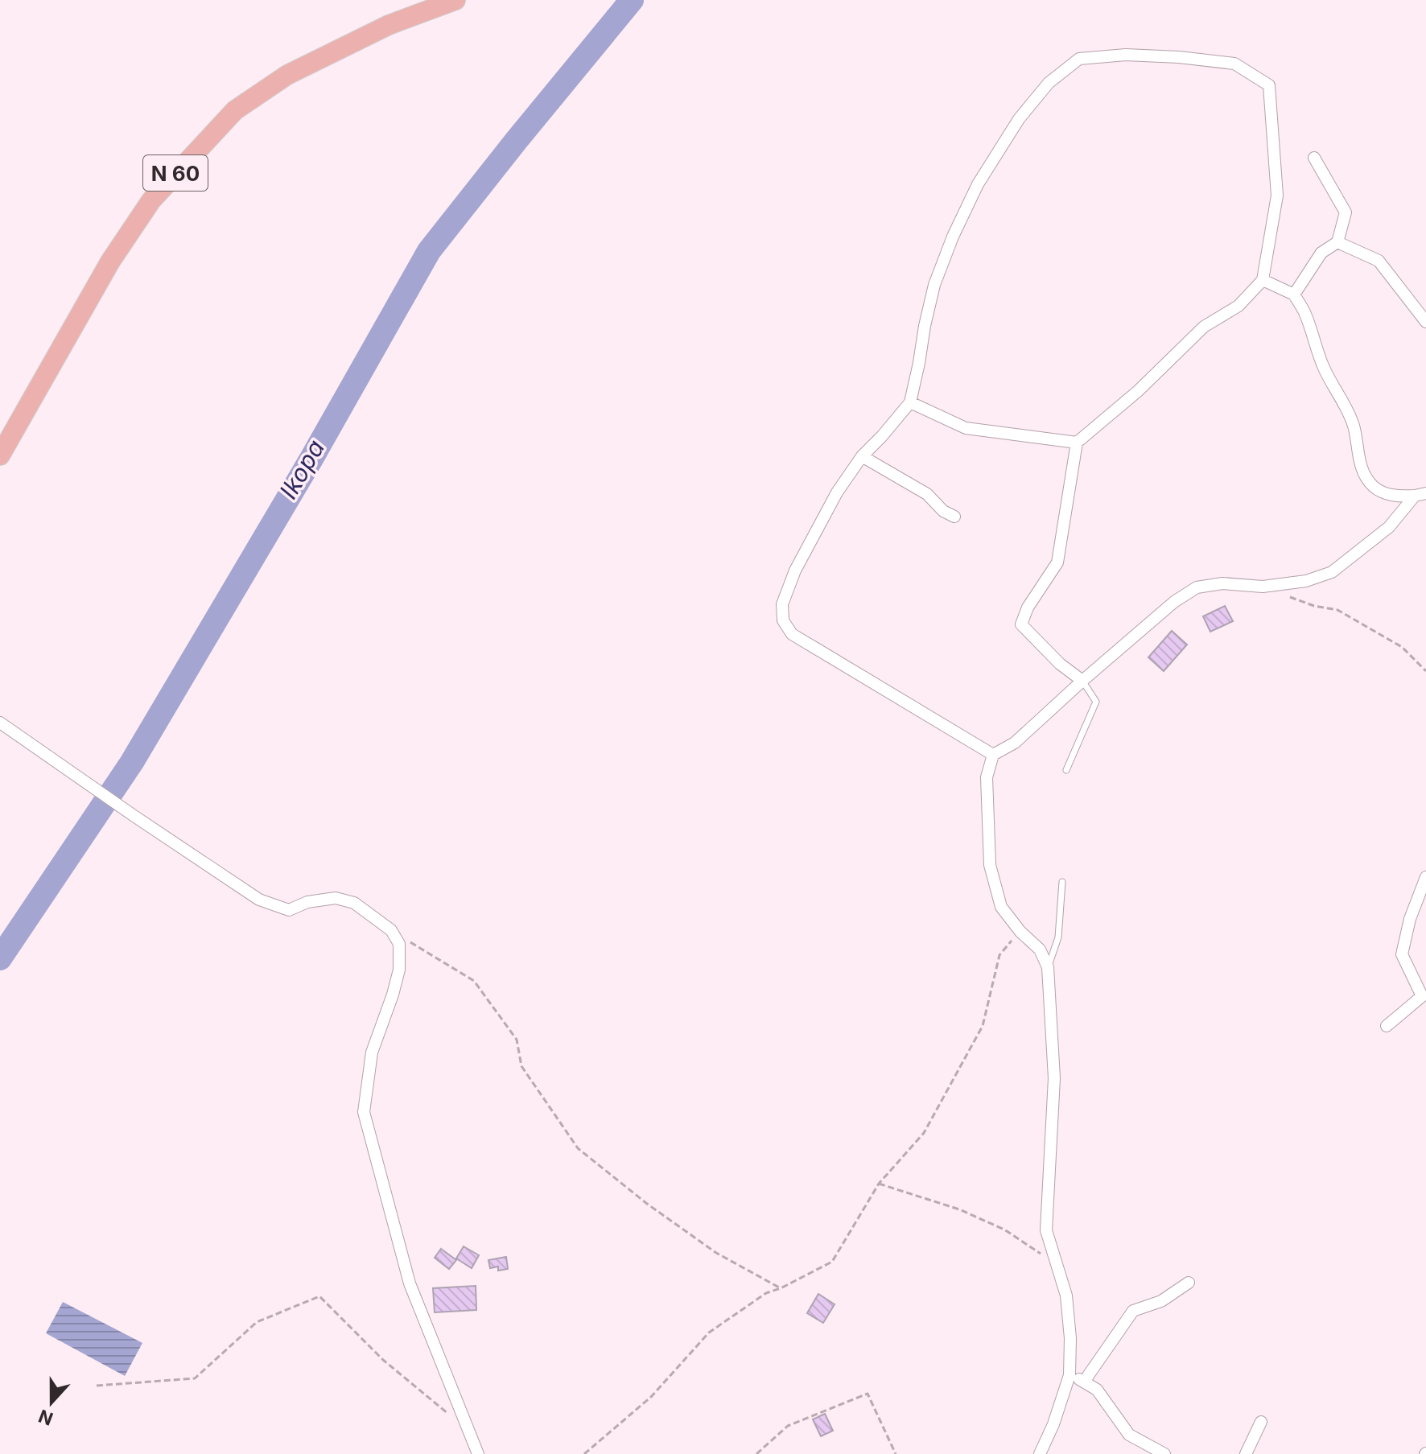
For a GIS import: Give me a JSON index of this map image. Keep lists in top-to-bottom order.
{
  "streets": {
    "main road": ["N 60"]
  },
  "water": ["Ikopa"],
  "north": "bottom"
}
